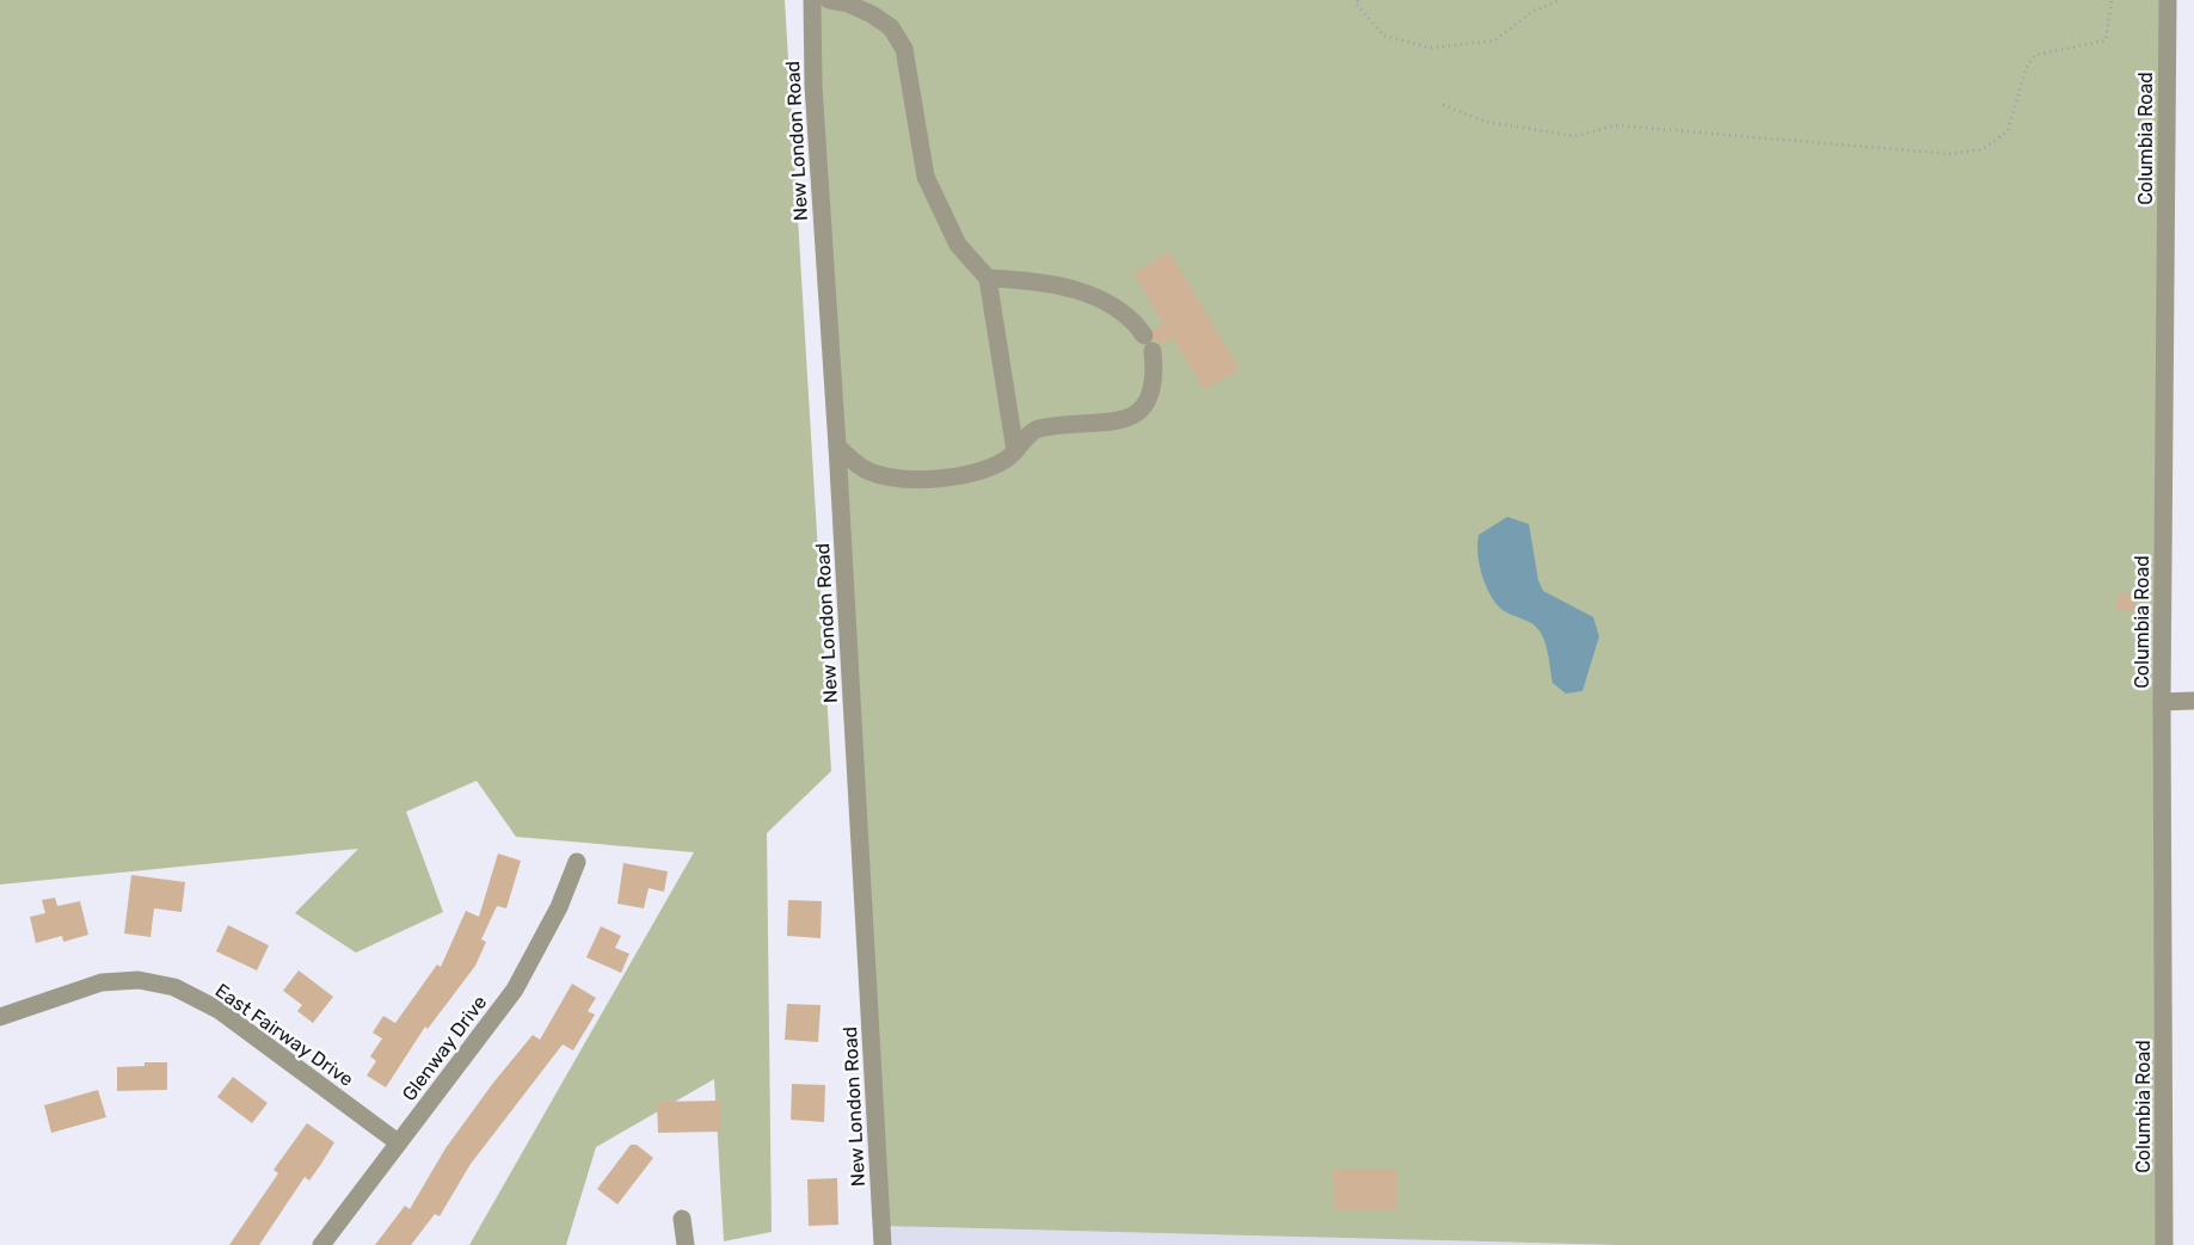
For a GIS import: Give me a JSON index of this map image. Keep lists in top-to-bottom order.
{
  "streets": {
    "street": [
      "Columbia Road",
      "New London Road",
      "East Fairway Drive",
      "Glenway Drive"
    ]
  },
  "crossings": [
    ["East Fairway Drive", "Glenway Drive"]
  ]
}
